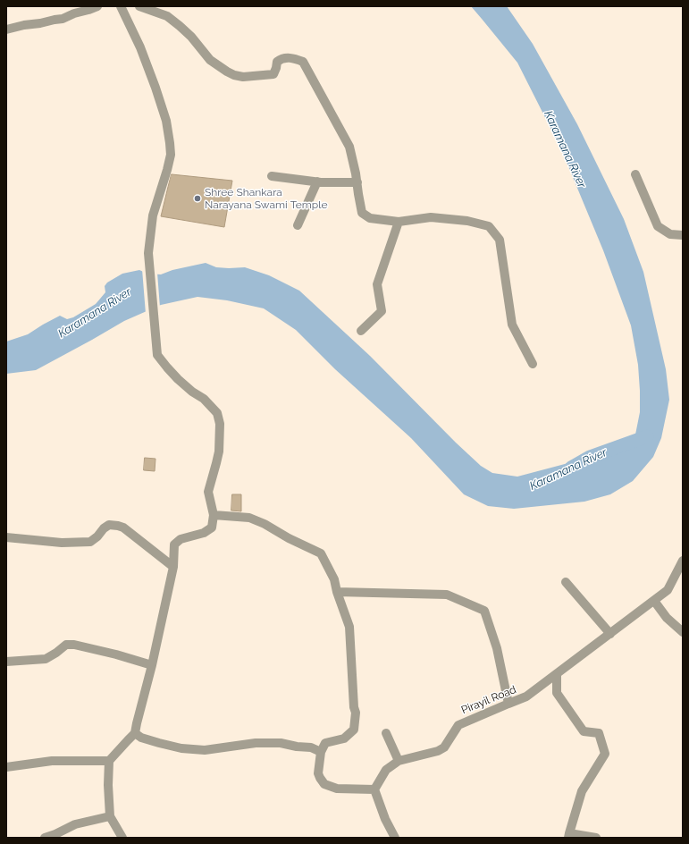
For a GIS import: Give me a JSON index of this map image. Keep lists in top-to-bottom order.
{
  "streets": {
    "street": ["Pirayil Road"]
  },
  "water": ["Karamana River"],
  "places": ["Shree Shankara Narayana Swami Temple"]
}
